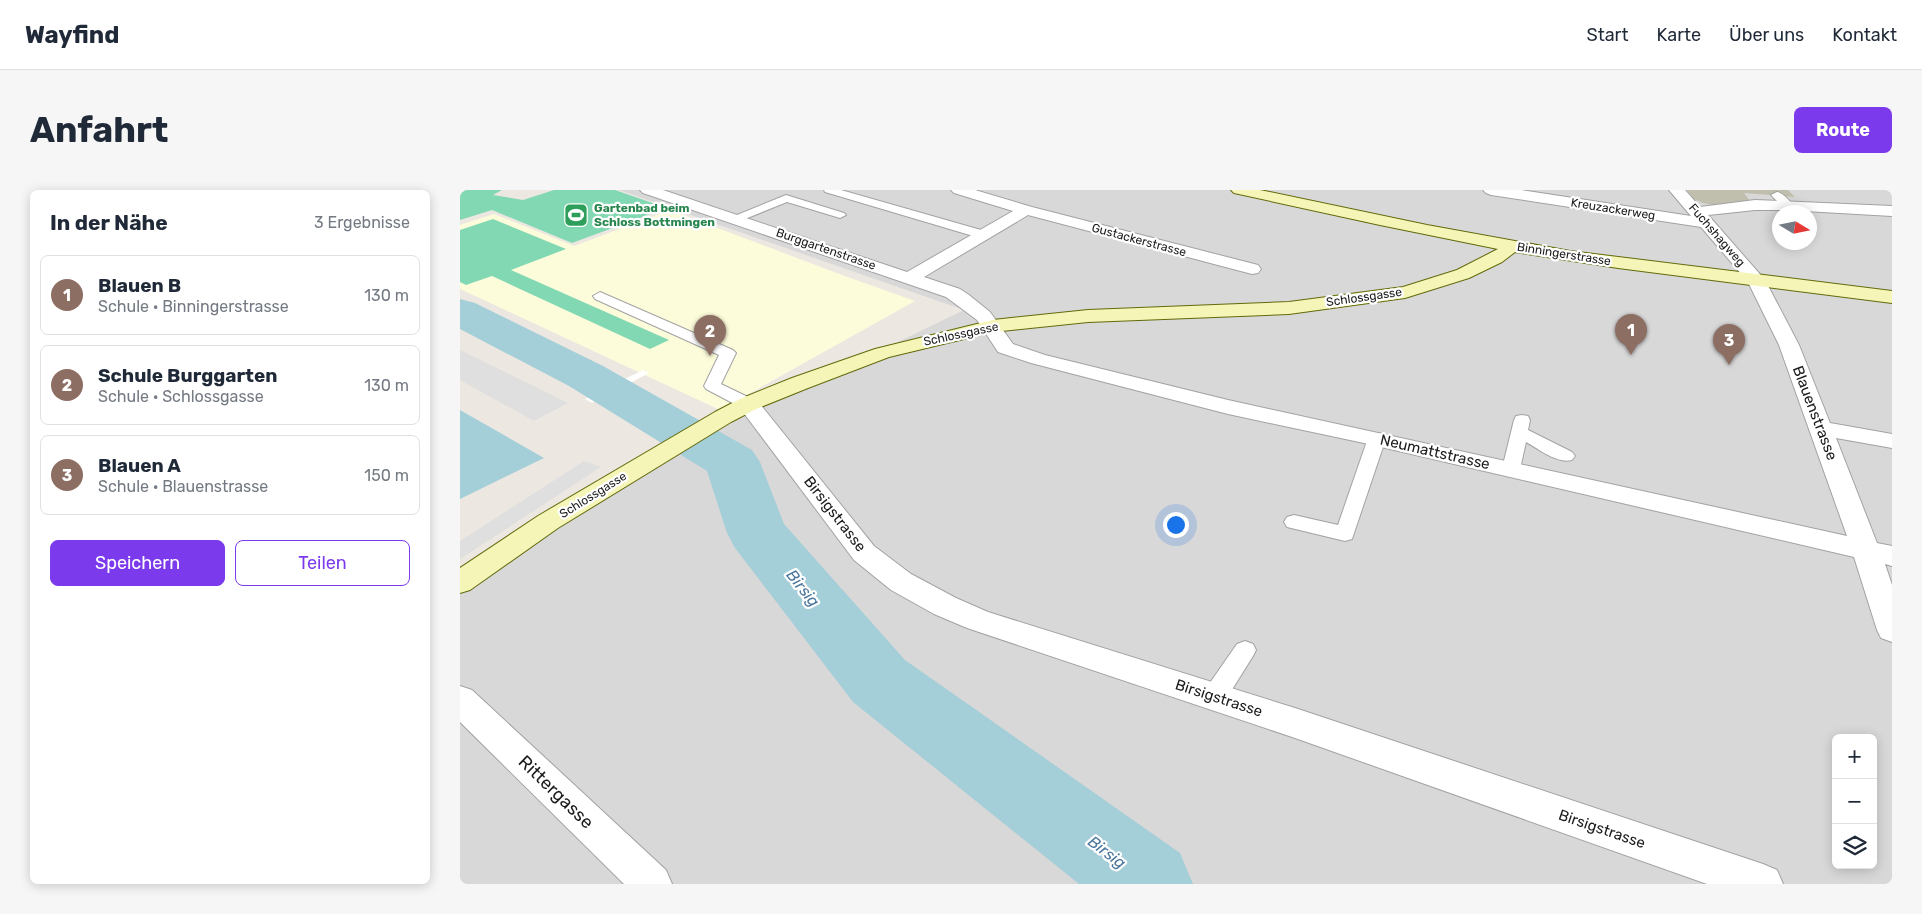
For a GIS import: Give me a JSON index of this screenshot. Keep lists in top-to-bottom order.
{
  "streets": {
    "main road": ["Binningerstrasse", "Schlossgasse"],
    "street": [
      "Kreuzackerweg",
      "Fuchshagweg",
      "Gustackerstrasse",
      "Burggartenstrasse",
      "Blauenstrasse",
      "Neumattstrasse",
      "Birsigstrasse",
      "Rittergasse"
    ]
  },
  "crossings": [
    ["Kreuzackerweg", "Fuchshagweg"],
    ["Fuchshagweg", "Binningerstrasse"],
    ["Fuchshagweg", "Blauenstrasse"],
    ["Burggartenstrasse", "Schlossgasse"],
    ["Burggartenstrasse", "Neumattstrasse"],
    ["Binningerstrasse", "Schlossgasse"],
    ["Binningerstrasse", "Blauenstrasse"],
    ["Schlossgasse", "Neumattstrasse"],
    ["Schlossgasse", "Birsigstrasse"],
    ["Blauenstrasse", "Neumattstrasse"]
  ],
  "water": ["Birsig"],
  "places": {
    "sports": ["Gartenbad beim Schloss Bottmingen"]
  },
  "north": "right",
  "page": {
    "header": "Wayfind",
    "nav": [
      "Start",
      "Karte",
      "Über uns",
      "Kontakt"
    ],
    "buttons": [
      "Route",
      ["Speichern", "Teilen"]
    ],
    "title": "Anfahrt",
    "heading": ["In der Nähe", "3 Ergebnisse"],
    "list": [
      {
        "mark": "1",
        "name": "Blauen B",
        "note": "Schule · Binningerstrasse",
        "value": "130 m"
      },
      {
        "mark": "2",
        "name": "Schule Burggarten",
        "note": "Schule · Schlossgasse",
        "value": "130 m"
      },
      {
        "mark": "3",
        "name": "Blauen A",
        "note": "Schule · Blauenstrasse",
        "value": "150 m"
      }
    ],
    "pins": ["1", "2", "3"],
    "map_buttons": ["+", "−"]
  }
}
